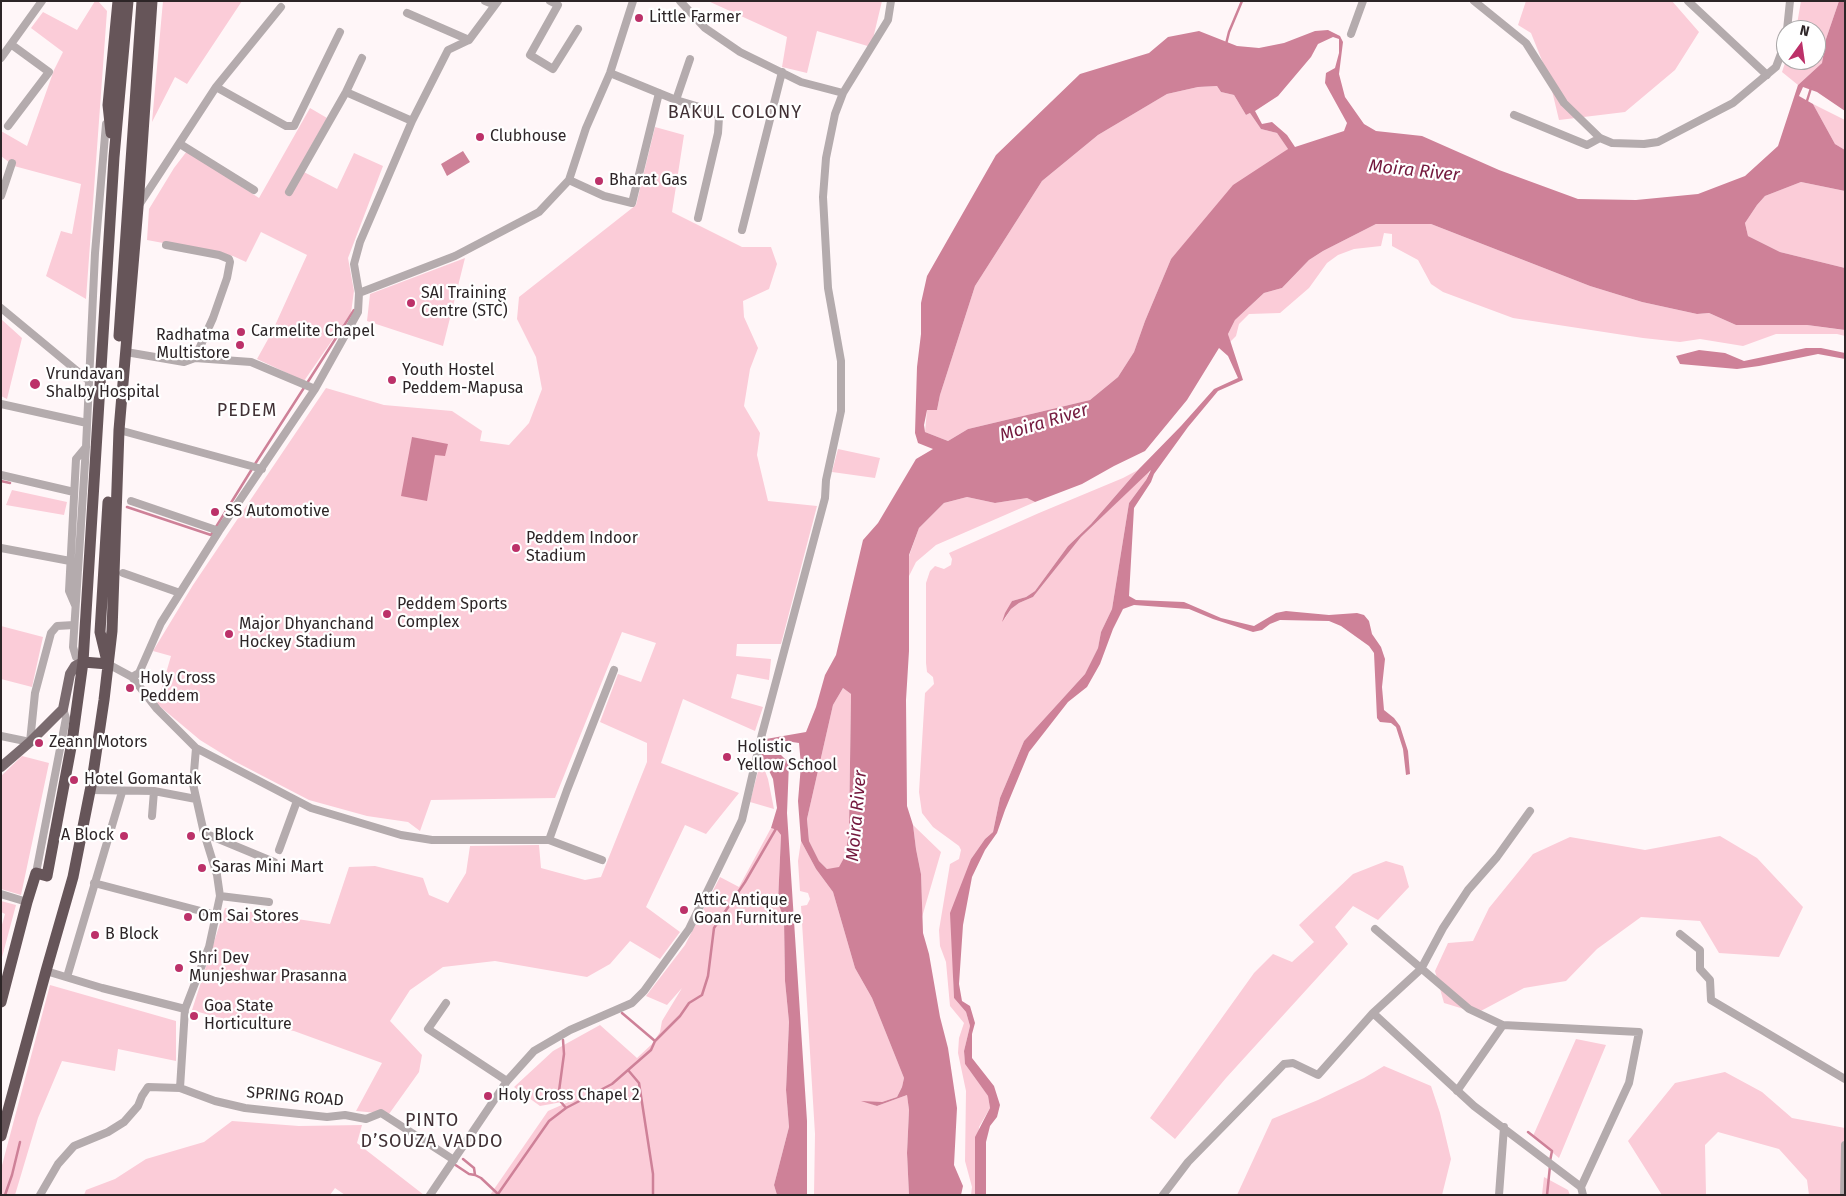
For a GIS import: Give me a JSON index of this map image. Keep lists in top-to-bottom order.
{
  "streets": {
    "street": ["SPRING ROAD"]
  },
  "districts": ["BAKUL COLONY", "PEDEM", "PINTO D’SOUZA VADDO"],
  "water": ["Moira River"],
  "places": [
    "Little Farmer",
    "Clubhouse",
    "Bharat Gas",
    "SAI Training Centre (STC)",
    "Carmelite Chapel",
    "Radhatma Multistore",
    "Youth Hostel Peddem-Mapusa",
    "Vrundavan Shalby Hospital",
    "SS Automotive",
    "Peddem Indoor Stadium",
    "Peddem Sports Complex",
    "Major Dhyanchand Hockey Stadium",
    "Holy Cross Peddem",
    "Zeann Motors",
    "Holistic Yellow School",
    "Hotel Gomantak",
    "A Block",
    "C Block",
    "Saras Mini Mart",
    "Attic Antique Goan Furniture",
    "Om Sai Stores",
    "B Block",
    "Shri Dev Munjeshwar Prasanna",
    "Goa State Horticulture",
    "Holy Cross Chapel 2"
  ],
  "north": "top"
}
